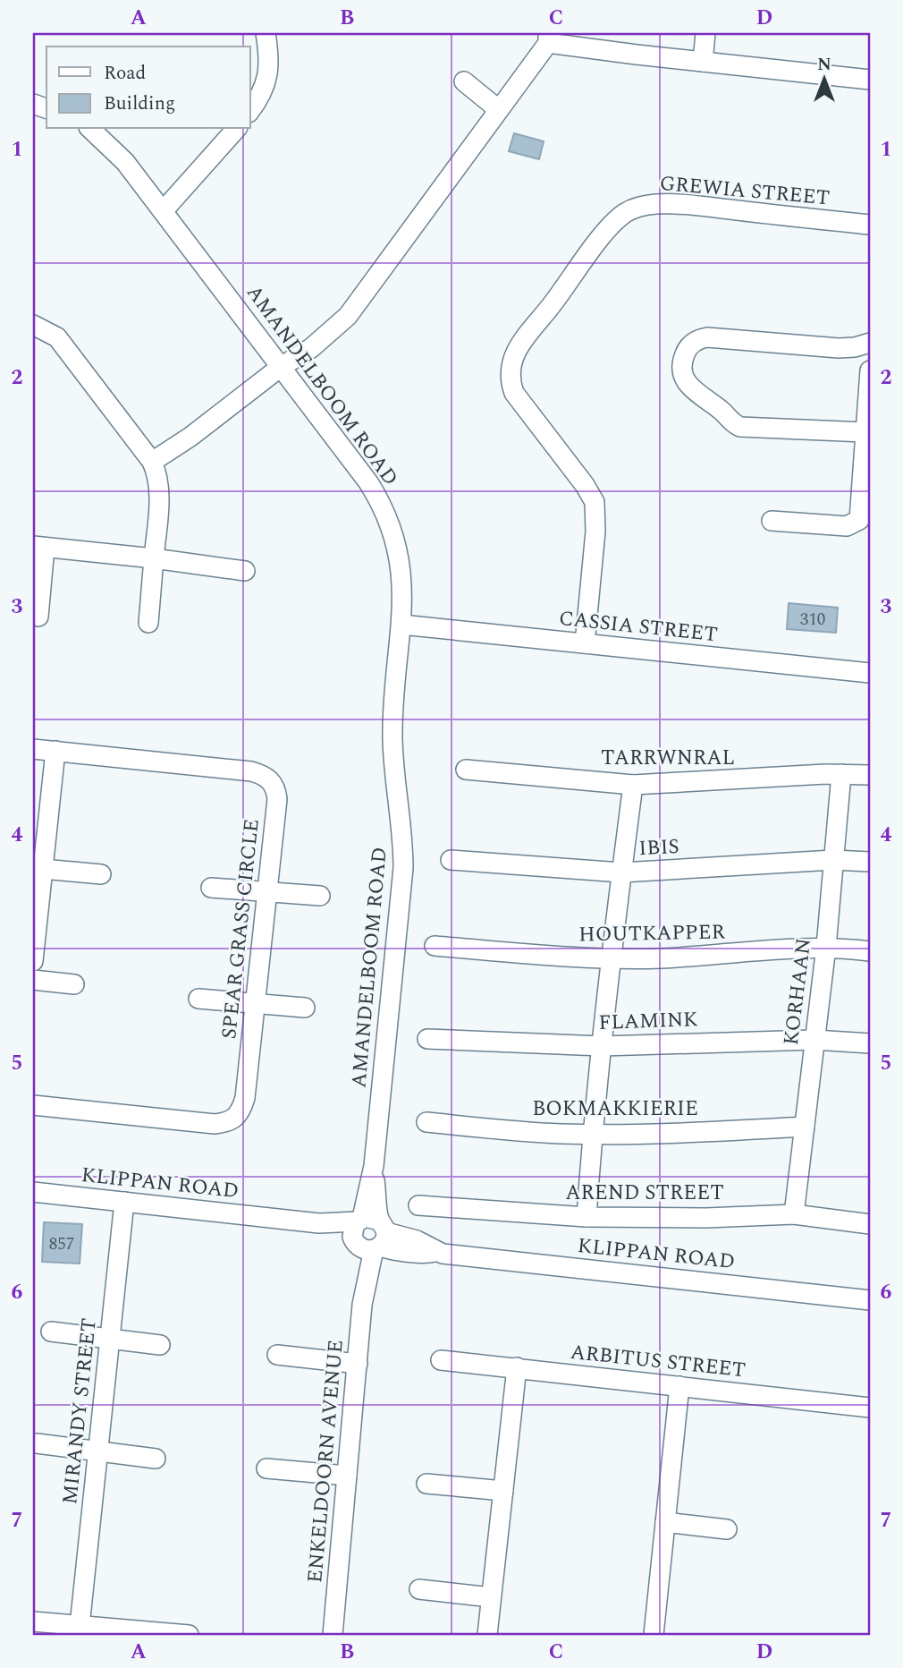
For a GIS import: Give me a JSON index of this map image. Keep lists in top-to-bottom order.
{
  "streets": {
    "street": [
      "GREWIA STREET",
      "AMANDELBOOM ROAD",
      "CASSIA STREET",
      "TARRWNRAL",
      "IBIS",
      "SPEAR GRASS CIRCLE",
      "HOUTKAPPER",
      "KORHAAN",
      "FLAMINK",
      "BOKMAKKIERIE",
      "KLIPPAN ROAD",
      "AREND STREET",
      "ARBITUS STREET",
      "MIRANDY STREET",
      "ENKELDOORN AVENUE"
    ]
  },
  "crossings": [
    ["GREWIA STREET", "CASSIA STREET"],
    ["AMANDELBOOM ROAD", "CASSIA STREET"],
    ["AMANDELBOOM ROAD", "KLIPPAN ROAD"],
    ["AMANDELBOOM ROAD", "ENKELDOORN AVENUE"],
    ["TARRWNRAL", "KORHAAN"],
    ["IBIS", "KORHAAN"],
    ["HOUTKAPPER", "KORHAAN"],
    ["KORHAAN", "FLAMINK"],
    ["KORHAAN", "BOKMAKKIERIE"],
    ["KORHAAN", "AREND STREET"],
    ["KLIPPAN ROAD", "MIRANDY STREET"],
    ["KLIPPAN ROAD", "ENKELDOORN AVENUE"]
  ],
  "house_numbers": ["310", "857"],
  "legend": ["Road", "Building"],
  "north": "top",
  "grid": {
    "columns": [
      "A",
      "B",
      "C",
      "D"
    ],
    "rows": [
      "1",
      "2",
      "3",
      "4",
      "5",
      "6",
      "7"
    ]
  }
}
